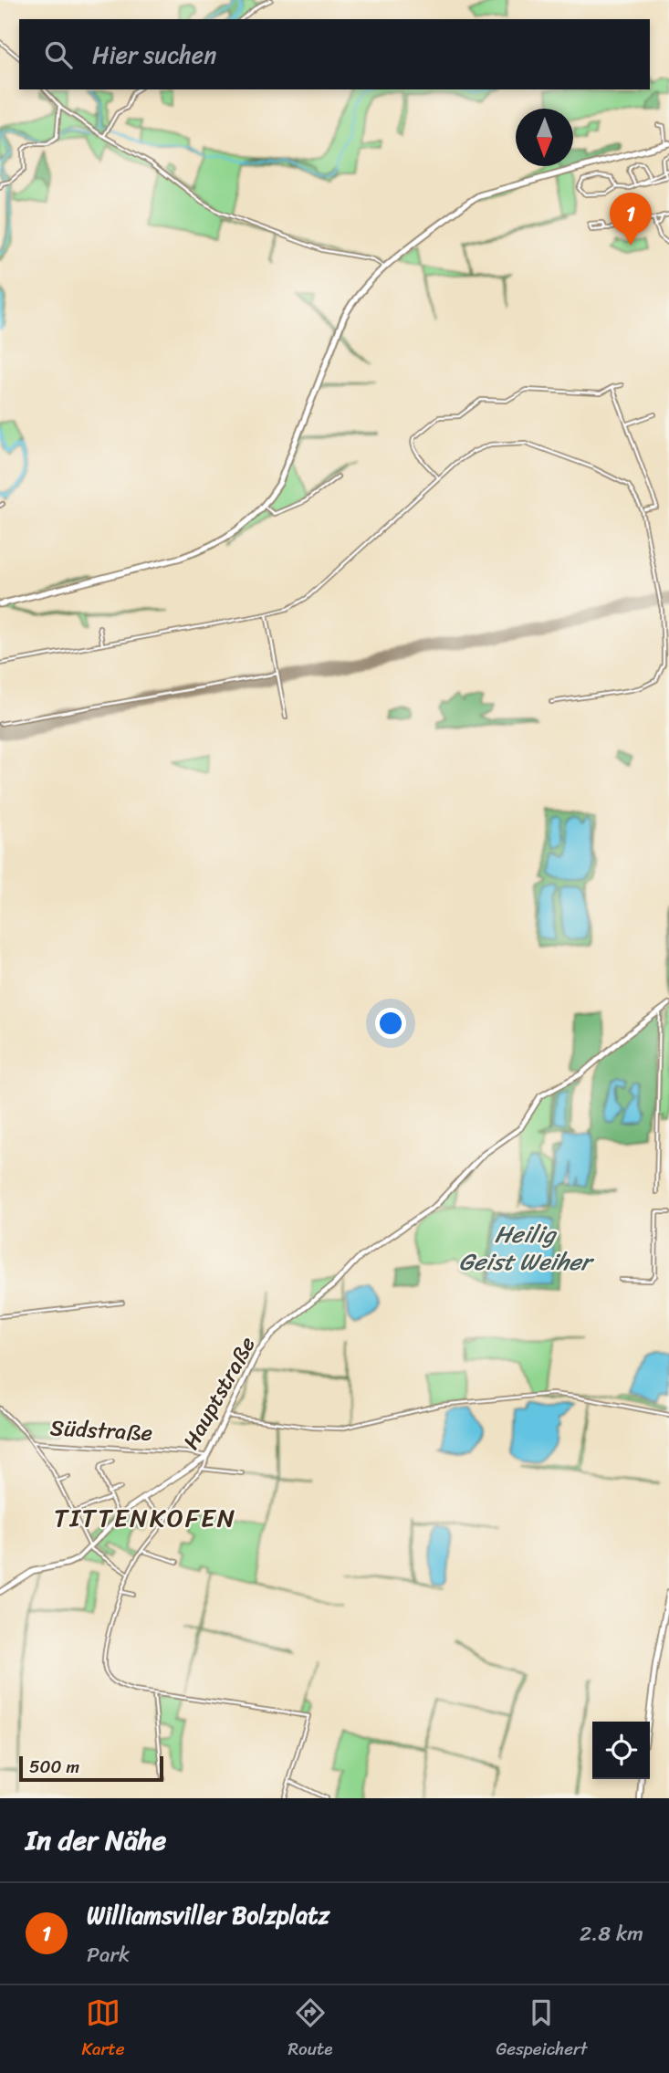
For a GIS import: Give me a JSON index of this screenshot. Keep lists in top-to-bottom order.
{
  "streets": {
    "main road": ["Hauptstraße"],
    "street": ["Südstraße"]
  },
  "crossings": [
    ["Hauptstraße", "Südstraße"]
  ],
  "districts": ["TITTENKOFEN"],
  "water": ["Heilig Geist Weiher"],
  "scale_bar": "500 m",
  "north": "bottom",
  "page": {
    "search": "Hier suchen",
    "pins": "1",
    "scale": "500 m",
    "heading": "In der Nähe",
    "list": [
      {
        "mark": "1",
        "name": "Williamsviller Bolzplatz",
        "note": "Park",
        "value": "2.8 km"
      }
    ],
    "nav": ["Karte", "Route", "Gespeichert"]
  }
}
